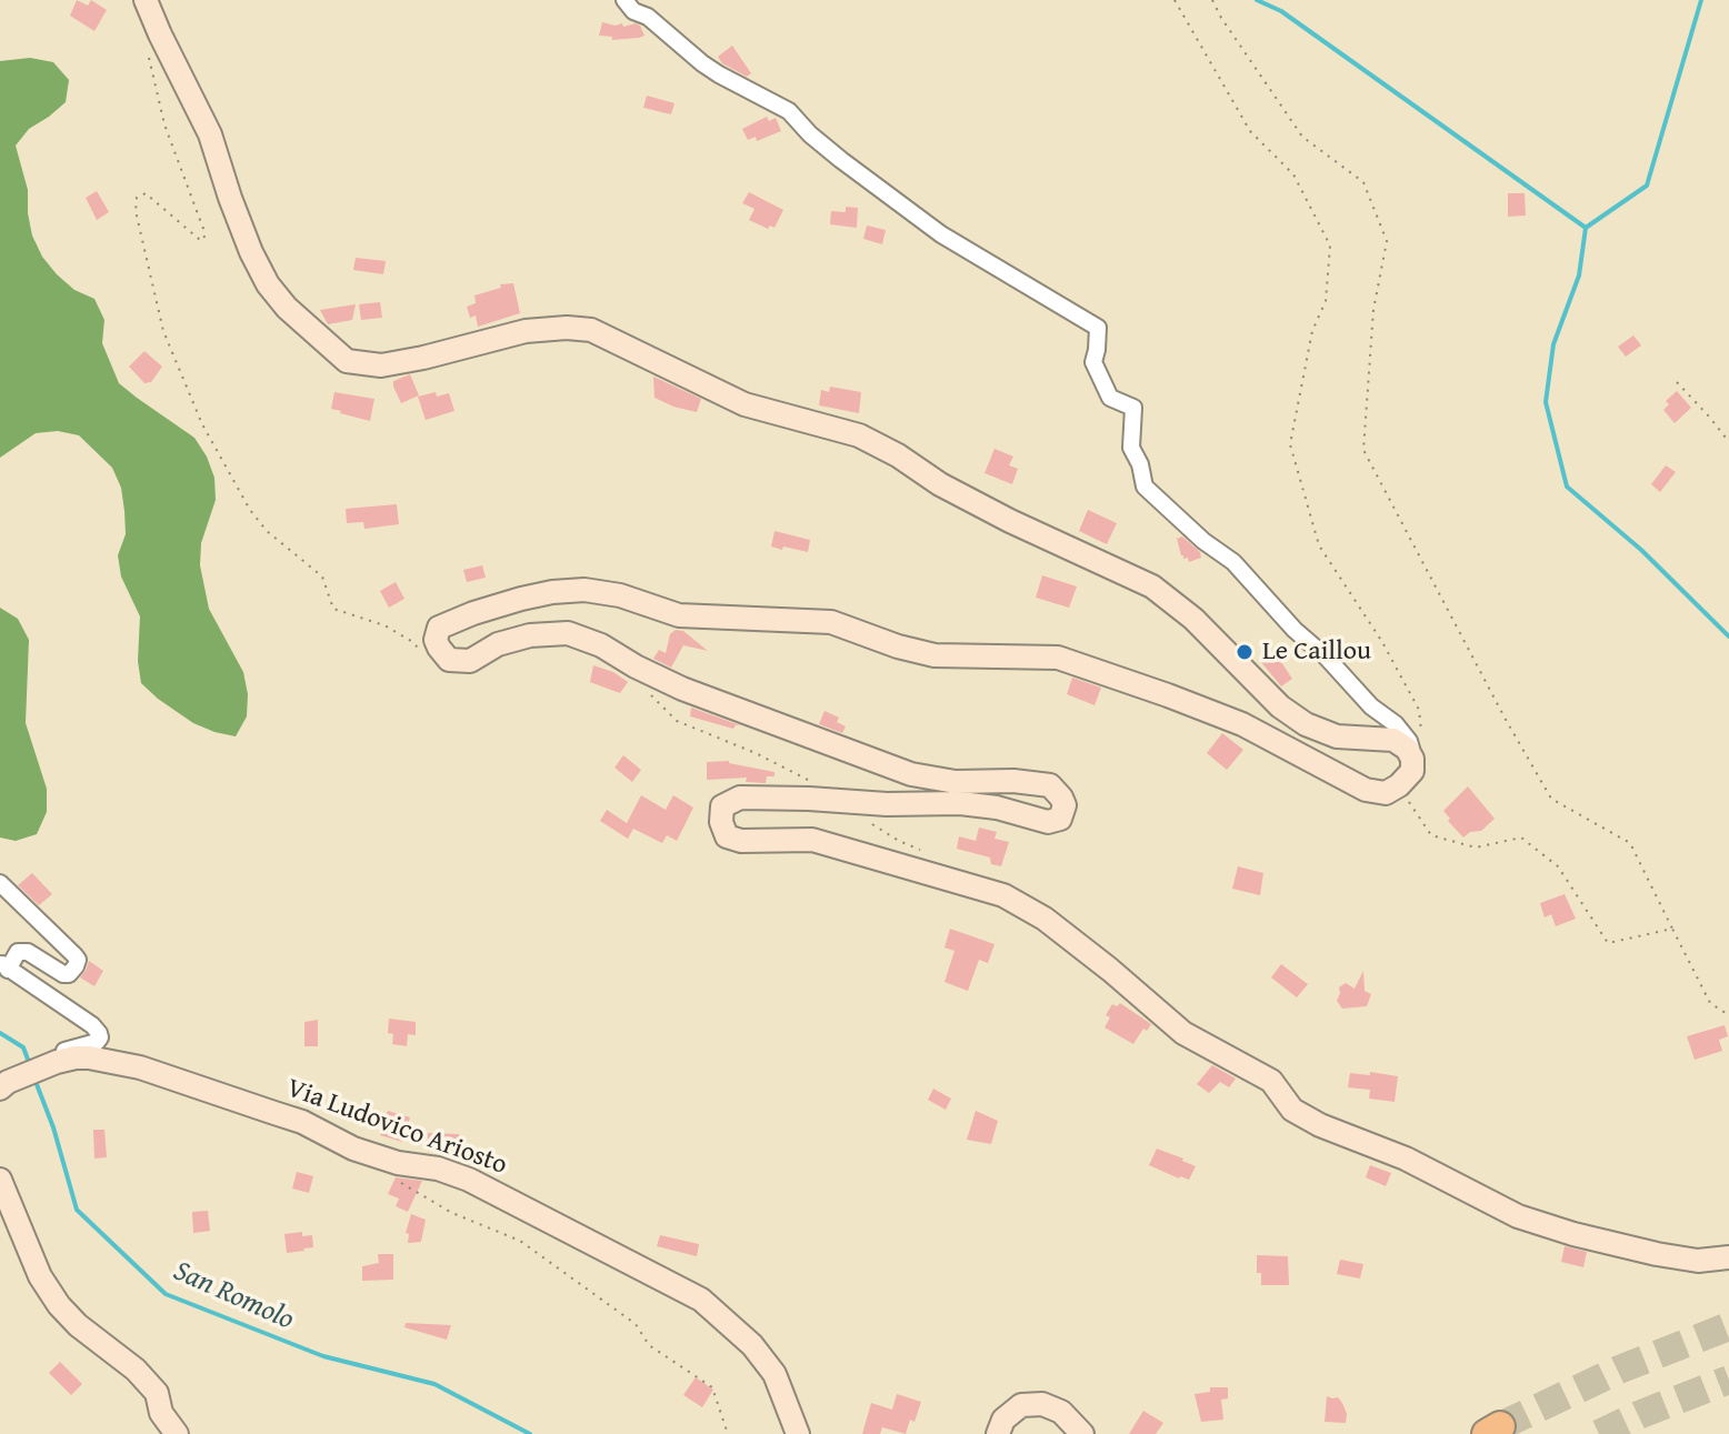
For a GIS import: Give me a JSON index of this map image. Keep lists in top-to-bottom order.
{
  "streets": {
    "street": ["Via Ludovico Ariosto"]
  },
  "water": ["San Romolo"],
  "places": ["Le Caillou"]
}
